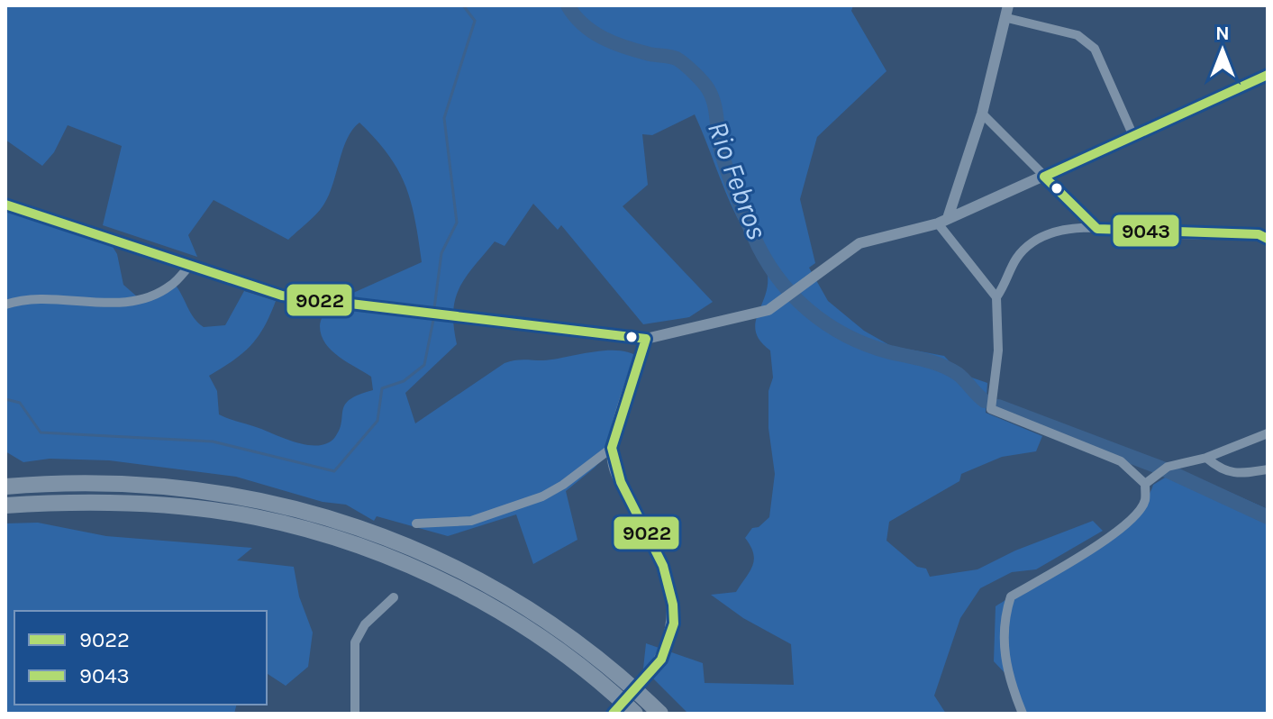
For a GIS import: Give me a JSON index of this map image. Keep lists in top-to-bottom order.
{
  "water": ["Rio Febros"],
  "lines": ["transit line 9043", "transit line 9022"],
  "legend": ["9022", "9043"],
  "north": "top"
}
